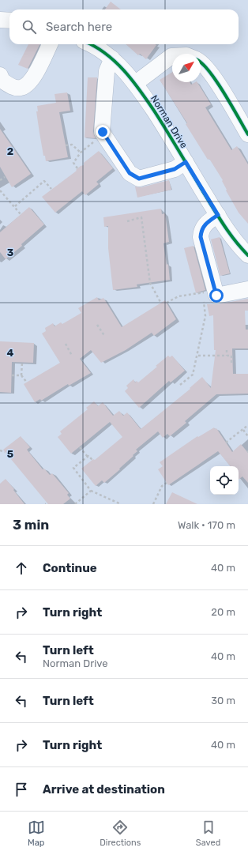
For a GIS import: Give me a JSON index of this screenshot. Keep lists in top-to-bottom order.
{
  "streets": {
    "street": ["Norman Drive"]
  },
  "north": "top right",
  "page": {
    "search": "Search here",
    "heading": ["3 min", "Walk · 170 m"],
    "list": [
      ["Continue", "40 m"],
      ["Turn right", "20 m"],
      ["Turn left", "Norman Drive", "40 m"],
      ["Turn left", "30 m"],
      ["Turn right", "40 m"],
      "Arrive at destination"
    ],
    "nav": ["Map", "Directions", "Saved"]
  },
  "grid": {
    "rows": [
      "2",
      "3",
      "4",
      "5"
    ]
  }
}
